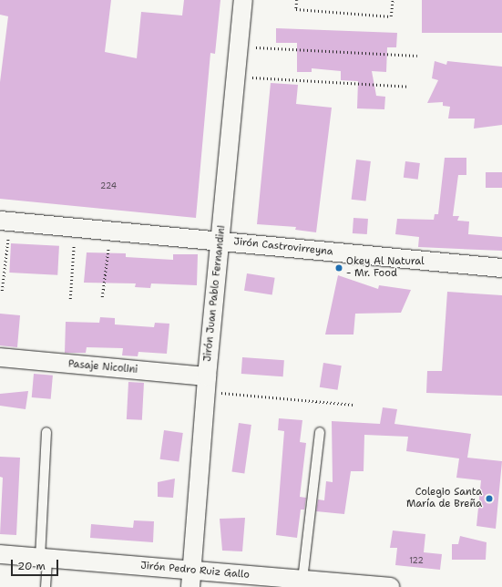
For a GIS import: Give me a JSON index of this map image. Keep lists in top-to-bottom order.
{
  "streets": {
    "street": [
      "Jirón Castrovirreyna",
      "Jirón Juan Pablo Fernandini",
      "Pasaje Nicolini",
      "Jirón Pedro Ruiz Gallo"
    ]
  },
  "crossings": [
    ["Jirón Castrovirreyna", "Jirón Juan Pablo Fernandini"],
    ["Jirón Juan Pablo Fernandini", "Pasaje Nicolini"],
    ["Jirón Juan Pablo Fernandini", "Jirón Pedro Ruiz Gallo"]
  ],
  "places": ["Okey Al Natural - Mr. Food", "Colegio Santa María de Breña"],
  "house_numbers": ["224", "122"],
  "scale_bar": "20 m"
}
